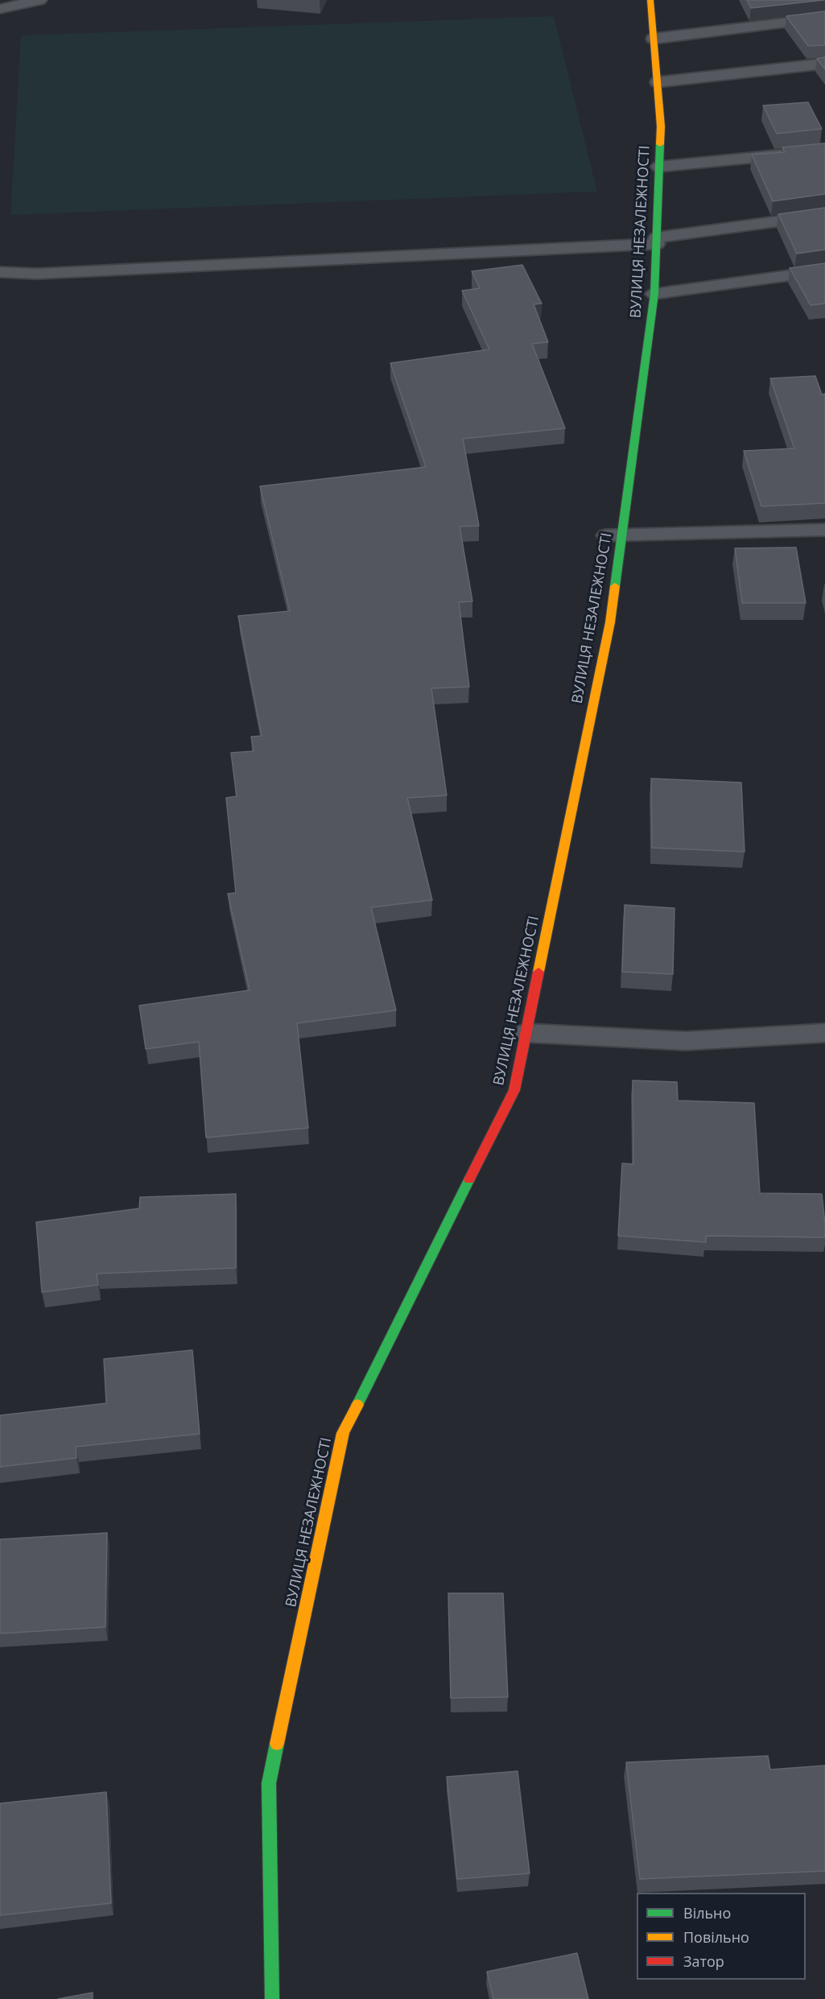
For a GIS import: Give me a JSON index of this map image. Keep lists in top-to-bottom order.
{
  "streets": {
    "street": ["ВУЛИЦЯ НЕЗАЛЕЖНОСТІ"]
  },
  "legend": ["Вільно", "Повільно", "Затор"]
}
